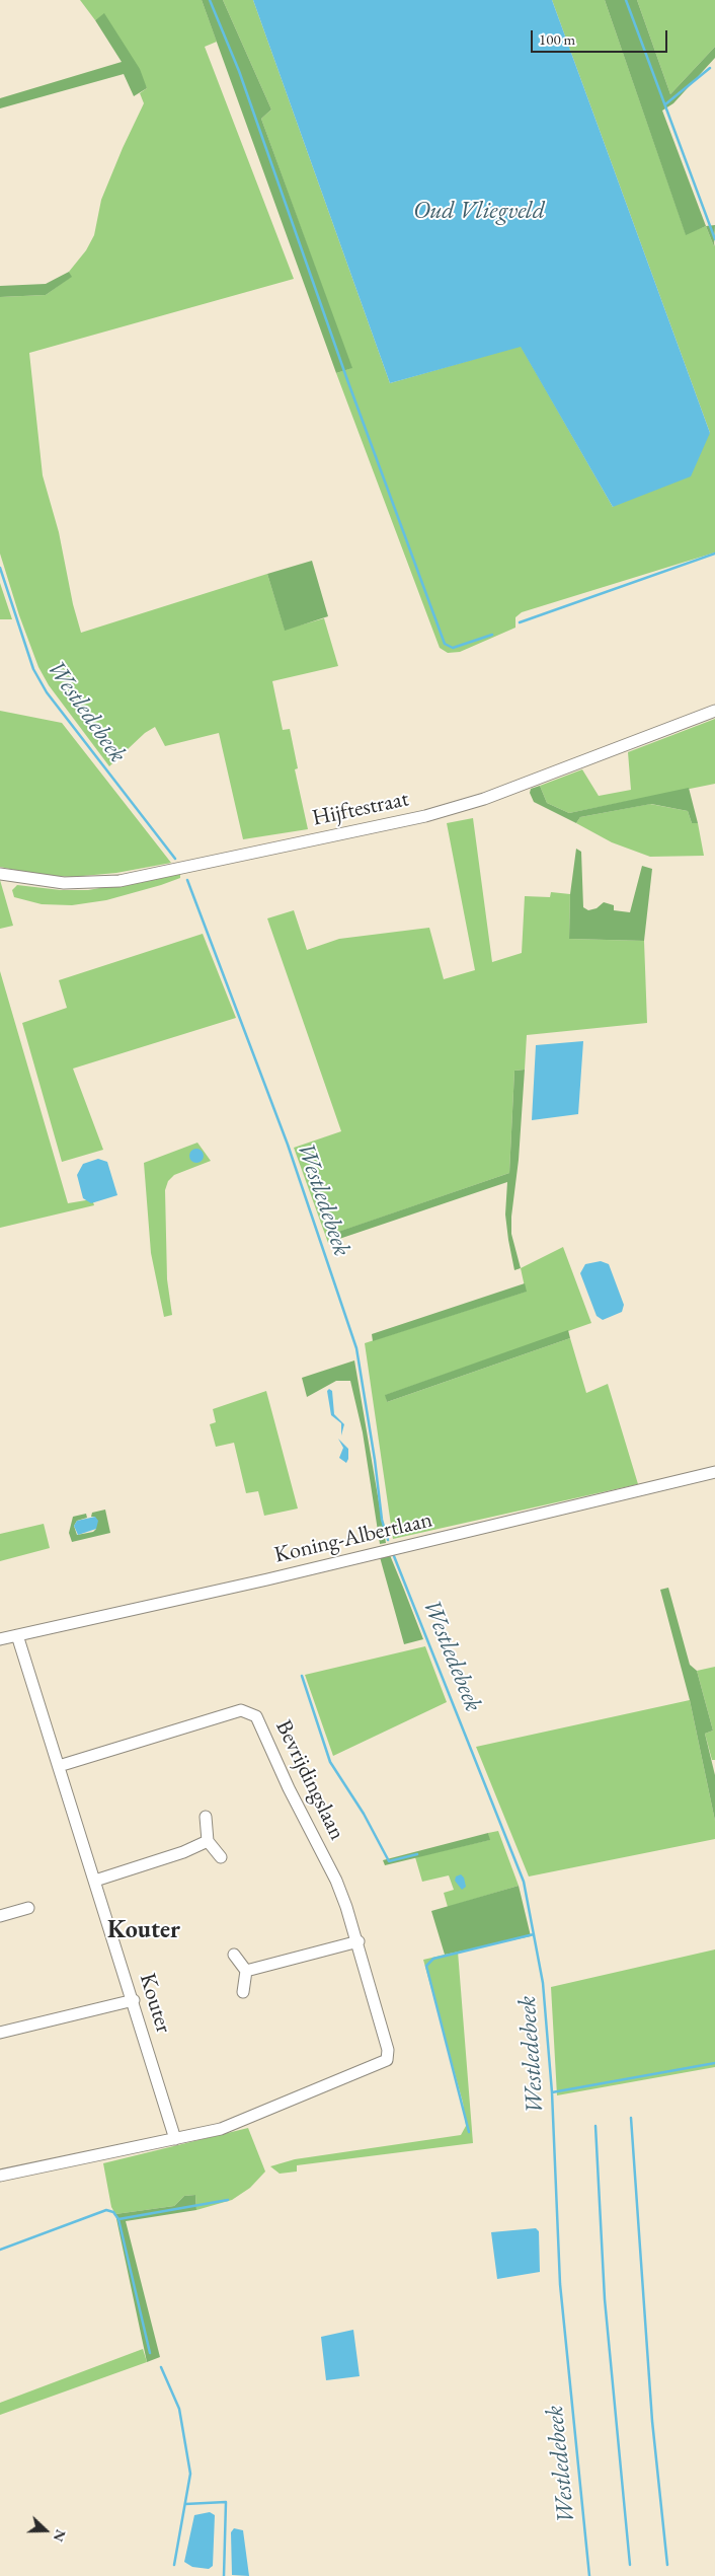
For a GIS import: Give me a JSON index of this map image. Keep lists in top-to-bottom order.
{
  "streets": {
    "street": [
      "Hijftestraat",
      "Koning-Albertlaan",
      "Bevrijdingslaan",
      "Kouter"
    ]
  },
  "crossings": [
    ["Koning-Albertlaan", "Kouter"],
    ["Bevrijdingslaan", "Kouter"]
  ],
  "districts": ["Kouter"],
  "water": ["Oud Vliegveld", "Westledebeek"],
  "scale_bar": "100 m",
  "north": "right"
}
